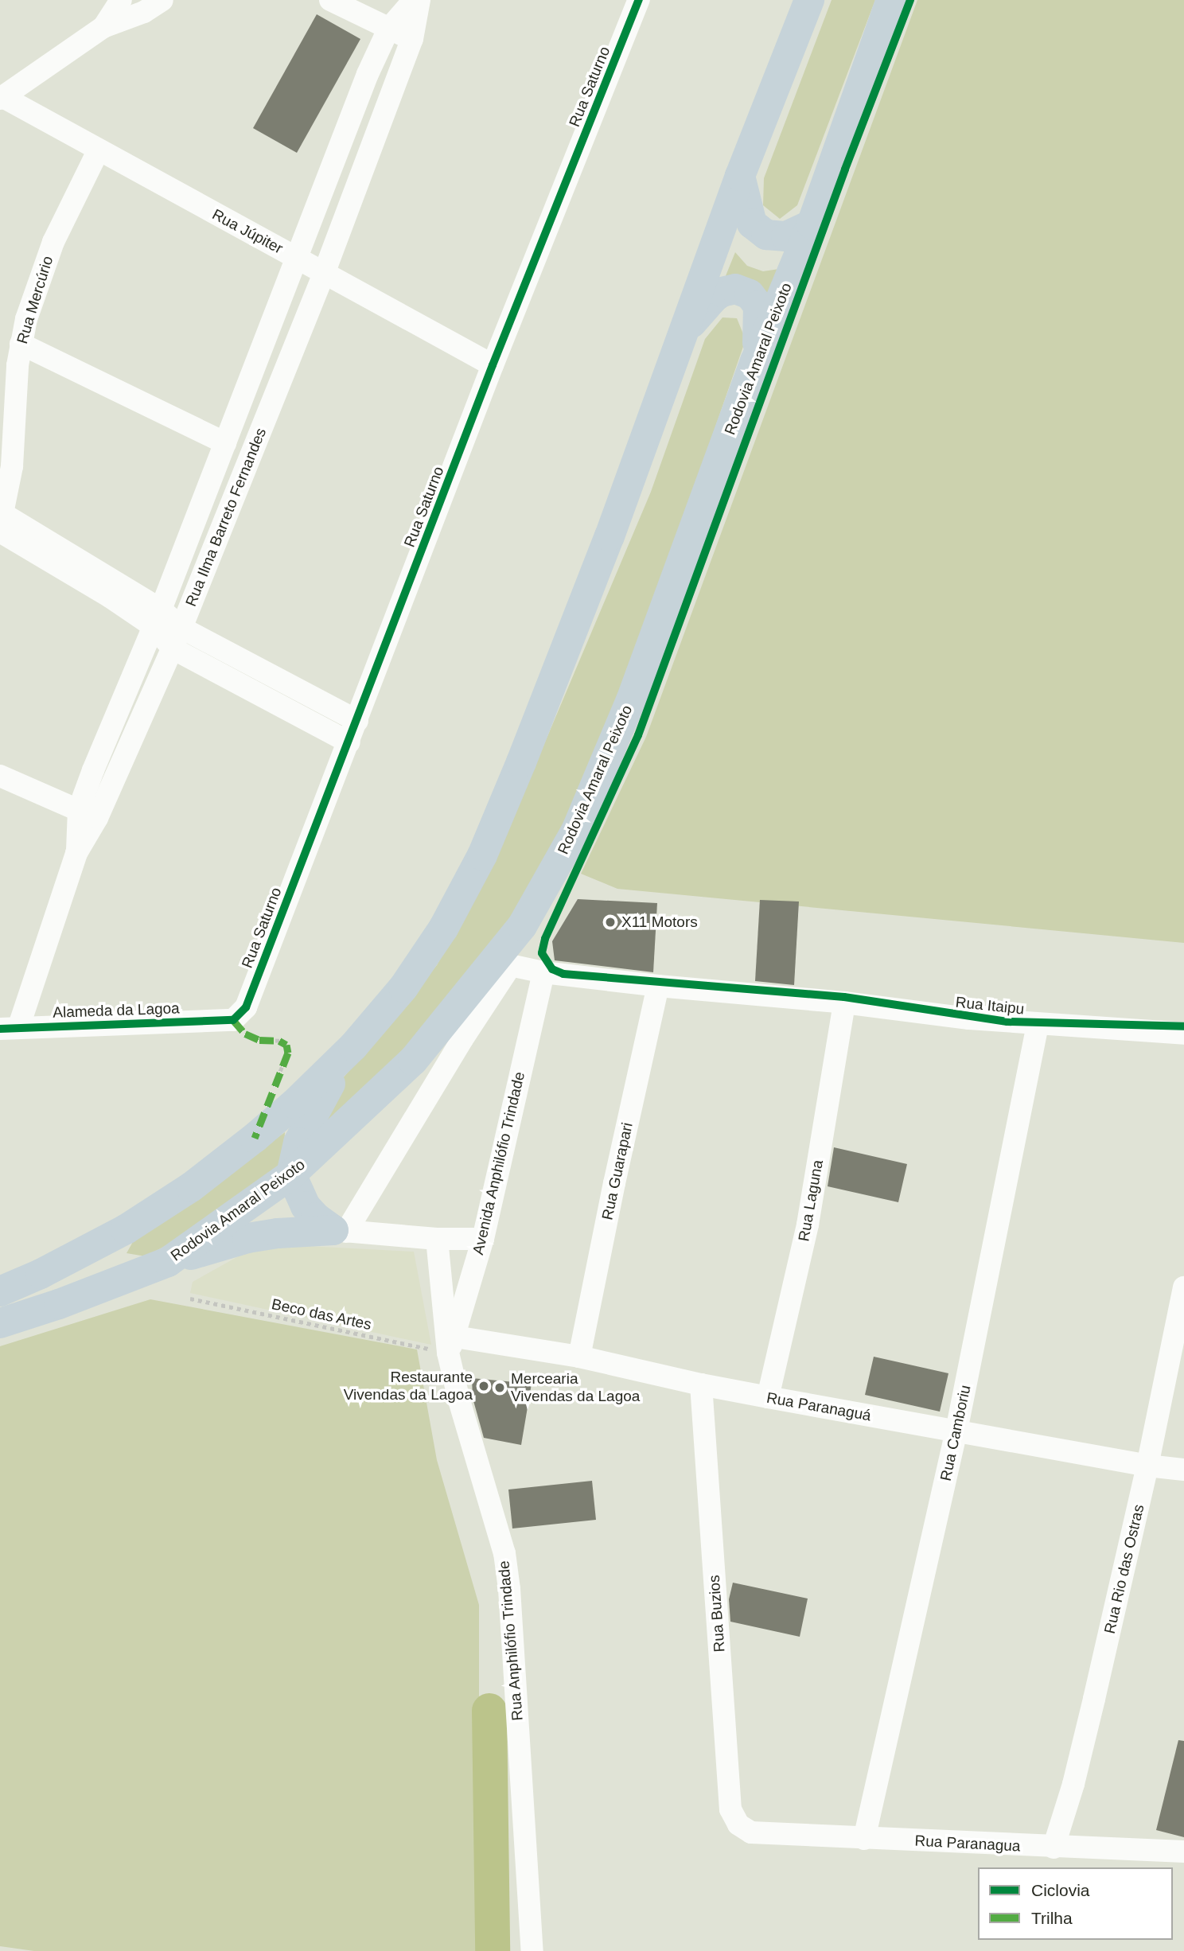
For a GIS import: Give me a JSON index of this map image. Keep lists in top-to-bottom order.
{
  "streets": {
    "highway": ["Rodovia Amaral Peixoto"],
    "street": [
      "Rua Saturno",
      "Rua Júpiter",
      "Rua Mercúrio",
      "Rua Ilma Barreto Fernandes",
      "Rua Itaipu",
      "Alameda da Lagoa",
      "Avenida Anphilófio Trindade",
      "Rua Guarapari",
      "Rua Laguna",
      "Rua Paranaguá",
      "Rua Camboriu",
      "Rua Rio das Ostras",
      "Rua Buzios",
      "Rua Anphilófio Trindade",
      "Rua Paranagua"
    ]
  },
  "crossings": [
    ["Rua Saturno", "Rua Júpiter"],
    ["Rua Saturno", "Alameda da Lagoa"],
    ["Rua Júpiter", "Rua Mercúrio"],
    ["Rua Júpiter", "Rua Ilma Barreto Fernandes"],
    ["Rodovia Amaral Peixoto", "Rua Itaipu"],
    ["Rua Ilma Barreto Fernandes", "Alameda da Lagoa"],
    ["Rua Itaipu", "Avenida Anphilófio Trindade"],
    ["Rua Itaipu", "Rua Guarapari"],
    ["Rua Itaipu", "Rua Laguna"],
    ["Rua Itaipu", "Rua Camboriu"],
    ["Avenida Anphilófio Trindade", "Rua Paranaguá"],
    ["Avenida Anphilófio Trindade", "Rua Anphilófio Trindade"],
    ["Rua Guarapari", "Rua Paranaguá"],
    ["Rua Laguna", "Rua Paranaguá"],
    ["Rua Paranaguá", "Rua Camboriu"],
    ["Rua Paranaguá", "Rua Rio das Ostras"],
    ["Rua Paranaguá", "Rua Buzios"],
    ["Rua Paranaguá", "Rua Anphilófio Trindade"],
    ["Rua Camboriu", "Rua Paranagua"],
    ["Rua Rio das Ostras", "Rua Paranagua"],
    ["Rua Buzios", "Rua Paranagua"]
  ],
  "places": ["X11 Motors", "Restaurante Vivendas da Lagoa", "Mercearia Vivendas da Lagoa"],
  "legend": ["Ciclovia", "Trilha"]
}
